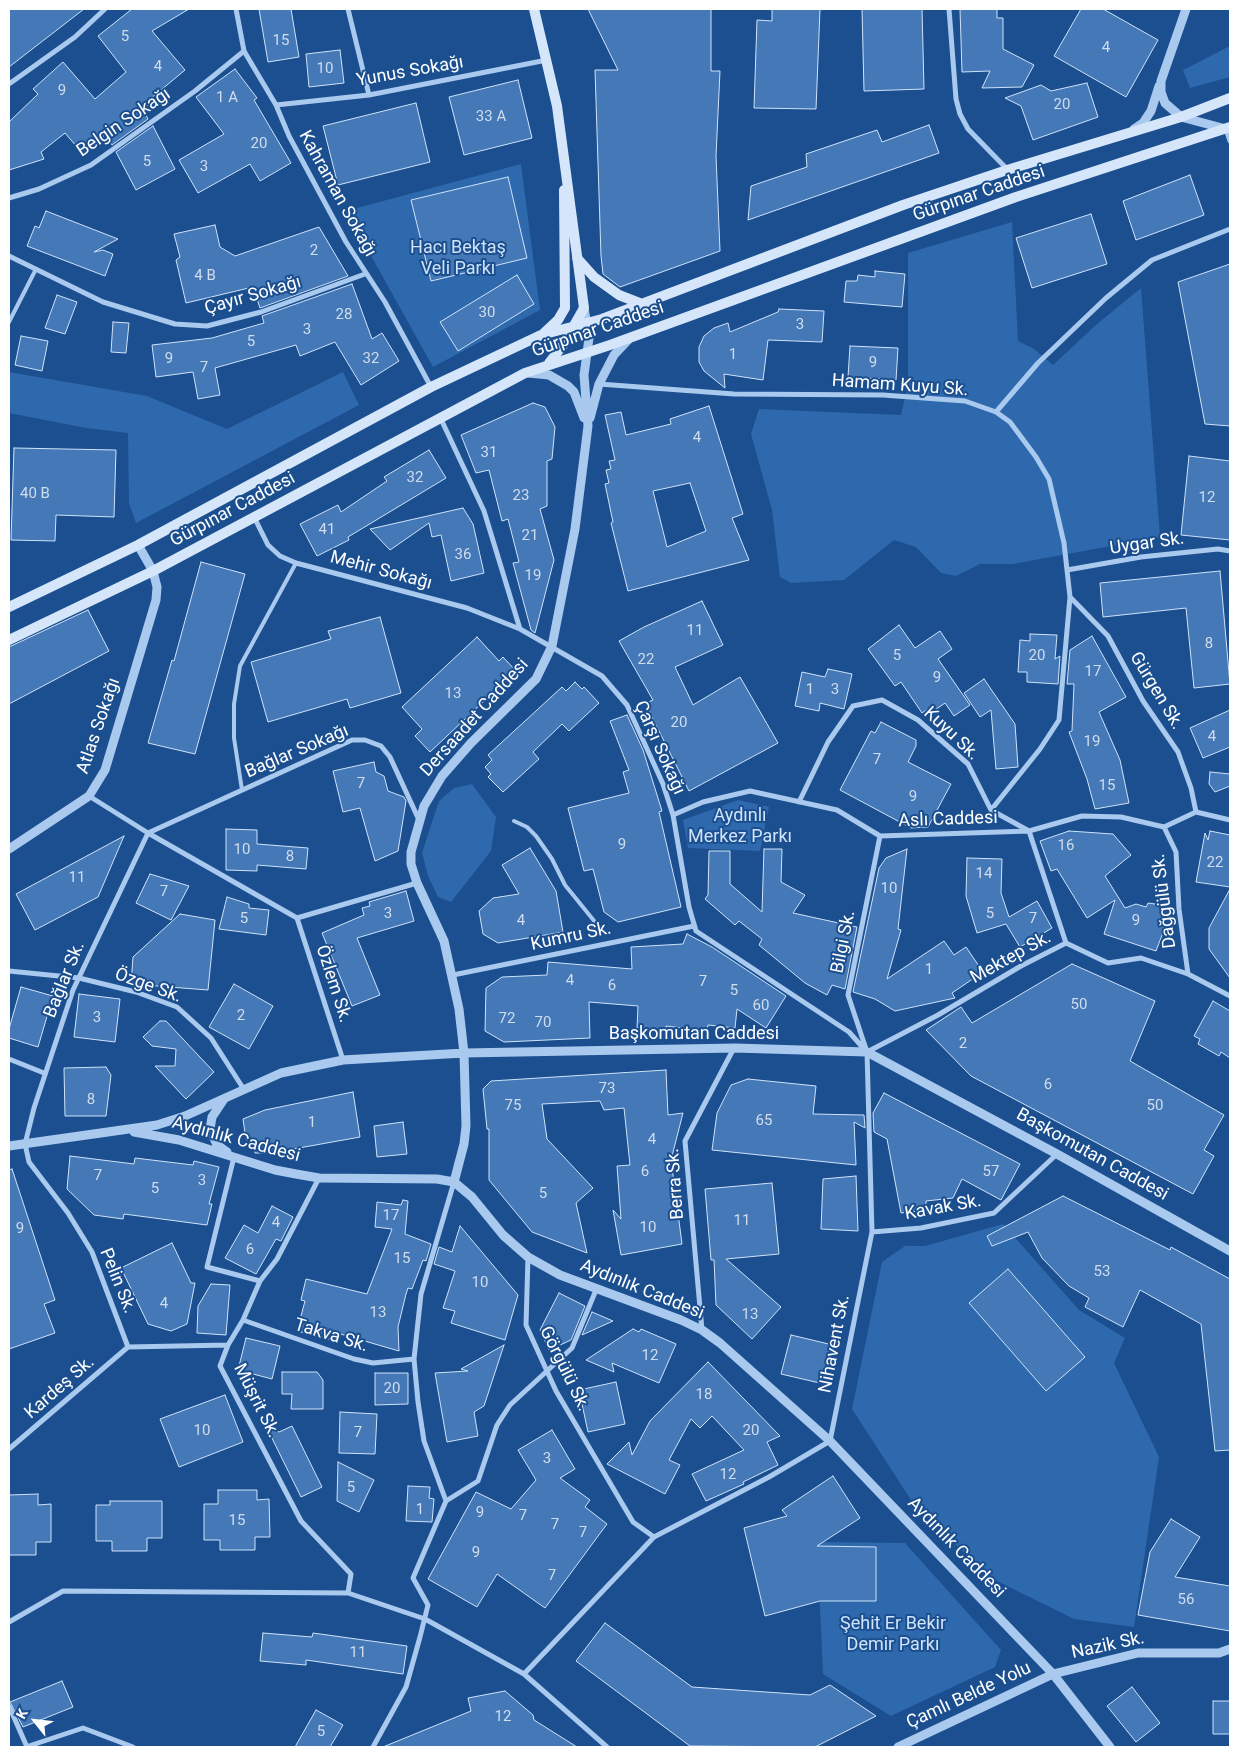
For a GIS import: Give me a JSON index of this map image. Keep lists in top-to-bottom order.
{
  "streets": {
    "main road": ["Gürpınar Caddesi", "Dersaadet Caddesi"],
    "street": [
      "Yunus Sokağı",
      "Belgin Sokağı",
      "Kahraman Sokağı",
      "Çayır Sokağı",
      "Hamam Kuyu Sk.",
      "Uygar Sk.",
      "Mehir Sokağı",
      "Gürgen Sk.",
      "Atlas Sokağı",
      "Kuyu Sk.",
      "Çarşı Sokağı",
      "Bağlar Sokağı",
      "Aslı Caddesi",
      "Dağgülü Sk.",
      "Kumru Sk.",
      "Bilgi Sk.",
      "Mektep Sk.",
      "Bağlar Sk.",
      "Özlem Sk.",
      "Özge Sk.",
      "Başkomutan Caddesi",
      "Aydınlık Caddesi",
      "Berra Sk.",
      "Kavak Sk.",
      "Pelin Sk.",
      "Takva Sk.",
      "Nihavent Sk.",
      "Görgülü Sk.",
      "Kardeş Sk.",
      "Müşrit Sk.",
      "Nazik Sk.",
      "Çamlı Belde Yolu"
    ]
  },
  "crossings": [
    ["Yunus Sokağı", "Kahraman Sokağı"],
    ["Yunus Sokağı", "Dersaadet Caddesi"],
    ["Belgin Sokağı", "Kahraman Sokağı"],
    ["Kahraman Sokağı", "Gürpınar Caddesi"],
    ["Kahraman Sokağı", "Çayır Sokağı"],
    ["Gürpınar Caddesi", "Mehir Sokağı"],
    ["Gürpınar Caddesi", "Dersaadet Caddesi"],
    ["Gürpınar Caddesi", "Atlas Sokağı"],
    ["Hamam Kuyu Sk.", "Uygar Sk."],
    ["Hamam Kuyu Sk.", "Gürgen Sk."],
    ["Hamam Kuyu Sk.", "Kuyu Sk."],
    ["Mehir Sokağı", "Çarşı Sokağı"],
    ["Dersaadet Caddesi", "Çarşı Sokağı"],
    ["Dersaadet Caddesi", "Bağlar Sokağı"],
    ["Dersaadet Caddesi", "Kumru Sk."],
    ["Dersaadet Caddesi", "Başkomutan Caddesi"],
    ["Dersaadet Caddesi", "Aydınlık Caddesi"],
    ["Kuyu Sk.", "Aslı Caddesi"],
    ["Çarşı Sokağı", "Aslı Caddesi"],
    ["Çarşı Sokağı", "Kumru Sk."],
    ["Bağlar Sokağı", "Bağlar Sk."],
    ["Aslı Caddesi", "Dağgülü Sk."],
    ["Aslı Caddesi", "Bilgi Sk."],
    ["Dağgülü Sk.", "Mektep Sk."],
    ["Bilgi Sk.", "Mektep Sk."],
    ["Bilgi Sk.", "Başkomutan Caddesi"],
    ["Bilgi Sk.", "Nihavent Sk."],
    ["Mektep Sk.", "Başkomutan Caddesi"],
    ["Mektep Sk.", "Nihavent Sk."],
    ["Bağlar Sk.", "Özge Sk."],
    ["Bağlar Sk.", "Pelin Sk."],
    ["Özlem Sk.", "Başkomutan Caddesi"],
    ["Özge Sk.", "Başkomutan Caddesi"],
    ["Başkomutan Caddesi", "Aydınlık Caddesi"],
    ["Başkomutan Caddesi", "Berra Sk."],
    ["Başkomutan Caddesi", "Kavak Sk."],
    ["Başkomutan Caddesi", "Nihavent Sk."],
    ["Aydınlık Caddesi", "Berra Sk."],
    ["Aydınlık Caddesi", "Nihavent Sk."],
    ["Aydınlık Caddesi", "Görgülü Sk."],
    ["Aydınlık Caddesi", "Müşrit Sk."],
    ["Aydınlık Caddesi", "Nazik Sk."],
    ["Aydınlık Caddesi", "Çamlı Belde Yolu"],
    ["Kavak Sk.", "Nihavent Sk."],
    ["Pelin Sk.", "Kardeş Sk."],
    ["Takva Sk.", "Müşrit Sk."],
    ["Nazik Sk.", "Çamlı Belde Yolu"]
  ],
  "parks": ["Hacı Bektaş Veli Parkı", "Aydınlı Merkez Parkı", "Şehit Er Bekir Demir Parkı"],
  "house_numbers": [
    "5",
    "15",
    "4",
    "4",
    "10",
    "9",
    "1 A",
    "20",
    "33 A",
    "20",
    "5",
    "3",
    "2",
    "4 B",
    "30",
    "28",
    "3",
    "3",
    "5",
    "1",
    "9",
    "32",
    "9",
    "7",
    "4",
    "31",
    "32",
    "40 B",
    "23",
    "12",
    "41",
    "21",
    "36",
    "19",
    "11",
    "8",
    "5",
    "20",
    "22",
    "17",
    "9",
    "1",
    "3",
    "13",
    "20",
    "4",
    "19",
    "7",
    "7",
    "15",
    "9",
    "9",
    "16",
    "10",
    "8",
    "22",
    "14",
    "11",
    "10",
    "7",
    "3",
    "5",
    "5",
    "7",
    "4",
    "9",
    "1",
    "4",
    "7",
    "6",
    "5",
    "50",
    "60",
    "2",
    "3",
    "72",
    "70",
    "2",
    "6",
    "73",
    "8",
    "75",
    "50",
    "65",
    "1",
    "4",
    "6",
    "57",
    "7",
    "3",
    "5",
    "5",
    "17",
    "11",
    "4",
    "10",
    "9",
    "6",
    "15",
    "53",
    "10",
    "4",
    "13",
    "13",
    "12",
    "20",
    "18",
    "10",
    "20",
    "7",
    "3",
    "12",
    "5",
    "1",
    "9",
    "7",
    "15",
    "7",
    "7",
    "9",
    "7",
    "56",
    "11",
    "12",
    "5"
  ],
  "north": "top left"
}
